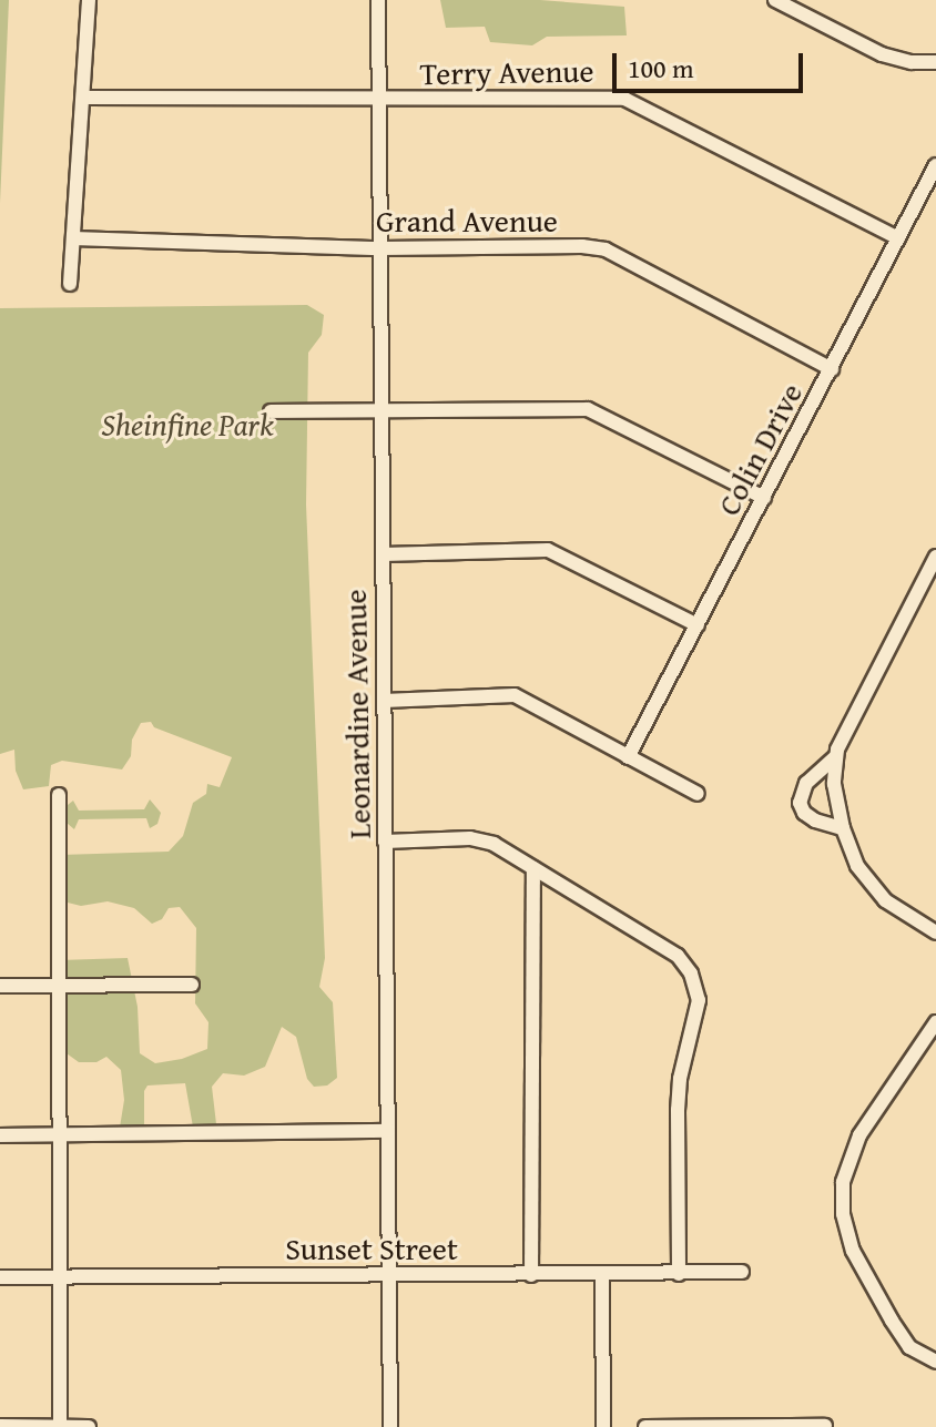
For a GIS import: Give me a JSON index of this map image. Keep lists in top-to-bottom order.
{
  "streets": {
    "street": [
      "Terry Avenue",
      "Grand Avenue",
      "Colin Drive",
      "Leonardine Avenue",
      "Sunset Street"
    ]
  },
  "crossings": [
    ["Terry Avenue", "Colin Drive"],
    ["Terry Avenue", "Leonardine Avenue"],
    ["Grand Avenue", "Colin Drive"],
    ["Grand Avenue", "Leonardine Avenue"],
    ["Leonardine Avenue", "Sunset Street"]
  ],
  "parks": ["Sheinfine Park"],
  "scale_bar": "100 m"
}
